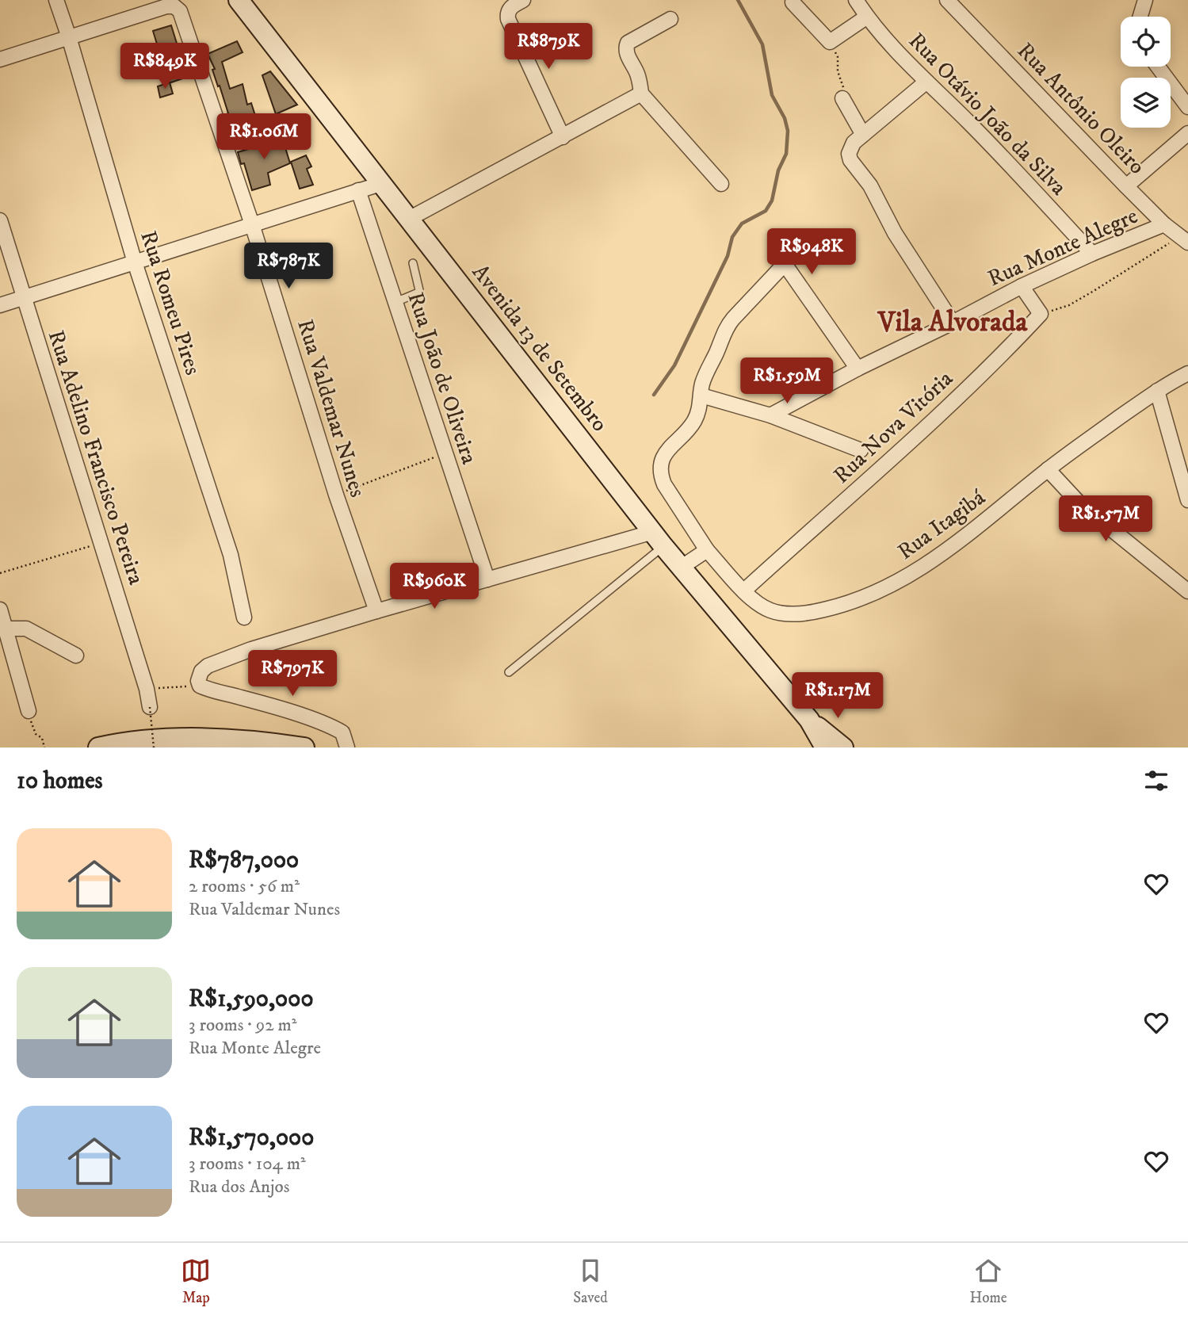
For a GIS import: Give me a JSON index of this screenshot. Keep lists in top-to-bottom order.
{
  "streets": {
    "main road": ["Avenida 13 de Setembro"],
    "street": [
      "Rua Antônio Oleiro",
      "Rua Otávio João da Silva",
      "Rua Monte Alegre",
      "Rua Romeu Pires",
      "Rua João de Oliveira",
      "Rua Valdemar Nunes",
      "Rua Nova Vitória",
      "Rua Adelino Francisco Pereira",
      "Rua Itagibá"
    ]
  },
  "crossings": [
    ["Rua Antônio Oleiro", "Rua Monte Alegre"],
    ["Rua Otávio João da Silva", "Rua Monte Alegre"],
    ["Rua Romeu Pires", "Rua Valdemar Nunes"],
    ["Rua Nova Vitória", "Rua Itagibá"]
  ],
  "districts": ["Vila Alvorada"],
  "page": {
    "price": [
      "R$879K",
      "R$849K",
      "R$1.06M",
      "R$948K",
      "R$787K",
      "R$1.59M",
      "R$1.57M",
      "R$960K",
      "R$797K",
      "R$1.17M"
    ],
    "heading": "10 homes",
    "list": [
      {
        "name": "R$787,000",
        "note": "2 rooms · 56 m² · Rua Valdemar Nunes"
      },
      {
        "name": "R$1,590,000",
        "note": "3 rooms · 92 m² · Rua Monte Alegre"
      },
      {
        "name": "R$1,570,000",
        "note": "3 rooms · 104 m² · Rua dos Anjos"
      }
    ],
    "tabs": ["Map", "Saved", "Home"]
  }
}
